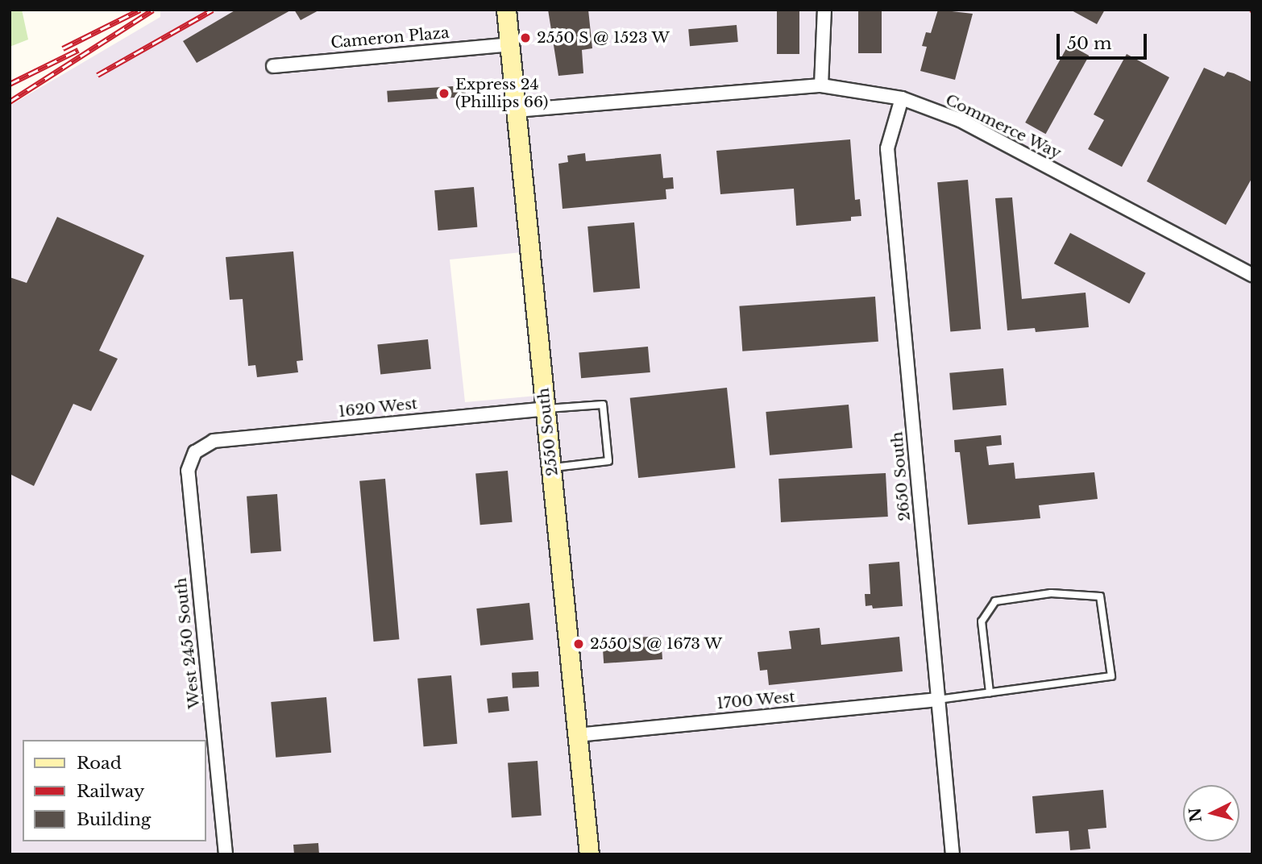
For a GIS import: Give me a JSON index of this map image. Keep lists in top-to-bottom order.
{
  "streets": {
    "main road": ["2550 South"],
    "street": [
      "Cameron Plaza",
      "Commerce Way",
      "1620 West",
      "2650 South",
      "West 2450 South",
      "1700 West"
    ]
  },
  "crossings": [
    ["Cameron Plaza", "2550 South"],
    ["Commerce Way", "2550 South"],
    ["Commerce Way", "2650 South"],
    ["1620 West", "2550 South"],
    ["1620 West", "West 2450 South"],
    ["2550 South", "1700 West"],
    ["2650 South", "1700 West"]
  ],
  "places": ["2550 S @ 1523 W", "Express 24 (Phillips 66)", "2550 S @ 1673 W"],
  "legend": ["Road", "Railway", "Building"],
  "scale_bar": "50 m",
  "north": "left"
}
